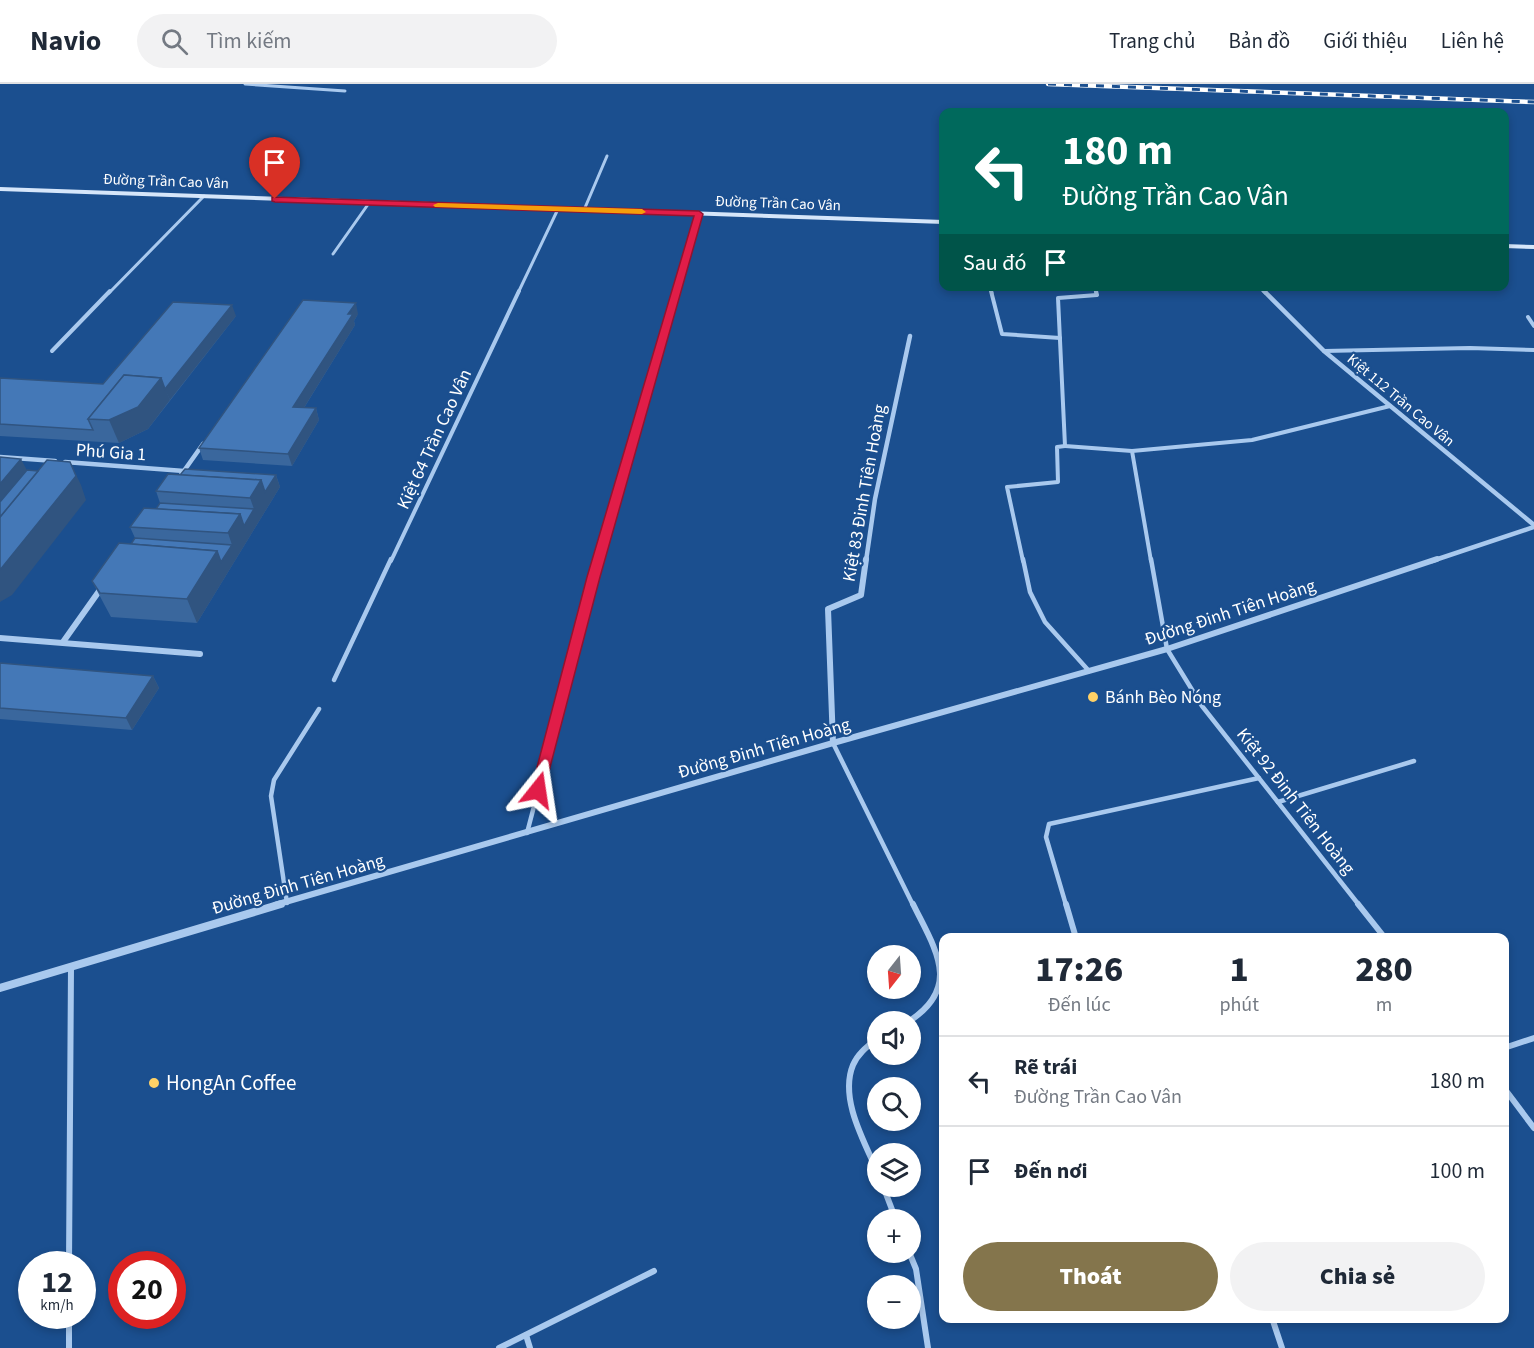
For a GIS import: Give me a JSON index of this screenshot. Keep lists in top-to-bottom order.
{
  "streets": {
    "main road": ["Đường Trần Cao Vân"],
    "street": [
      "Kiệt 112 Trần Cao Vân",
      "Phú Gia 1",
      "Kiệt 83 Đinh Tiên Hoàng",
      "Đường Đinh Tiên Hoàng"
    ],
    "lane": ["Kiệt 64 Trần Cao Vân", "Kiệt 92 Đinh Tiên Hoàng"]
  },
  "crossings": [
    ["Đường Trần Cao Vân", "Kiệt 64 Trần Cao Vân"],
    ["Kiệt 112 Trần Cao Vân", "Đường Đinh Tiên Hoàng"],
    ["Kiệt 83 Đinh Tiên Hoàng", "Đường Đinh Tiên Hoàng"],
    ["Đường Đinh Tiên Hoàng", "Kiệt 92 Đinh Tiên Hoàng"]
  ],
  "places": ["Bánh Bèo Nóng", "HongAn Coffee"],
  "north": "bottom",
  "page": {
    "header": "Navio",
    "search": "Tìm kiếm",
    "nav": [
      "Trang chủ",
      "Bản đồ",
      "Giới thiệu",
      "Liên hệ"
    ],
    "turn": ["180 m", "Đường Trần Cao Vân"],
    "then": "Sau đó",
    "eta": [
      "17:26",
      "Đến lúc",
      "1",
      "phút",
      "280",
      "m"
    ],
    "map_buttons": ["+", "−"],
    "list": [
      {
        "name": "Rẽ trái",
        "note": "Đường Trần Cao Vân",
        "value": "180 m"
      },
      {
        "name": "Đến nơi",
        "value": "100 m"
      }
    ],
    "buttons": ["Thoát", "Chia sẻ"],
    "speed": "12 km/h",
    "limit": "20"
  }
}
